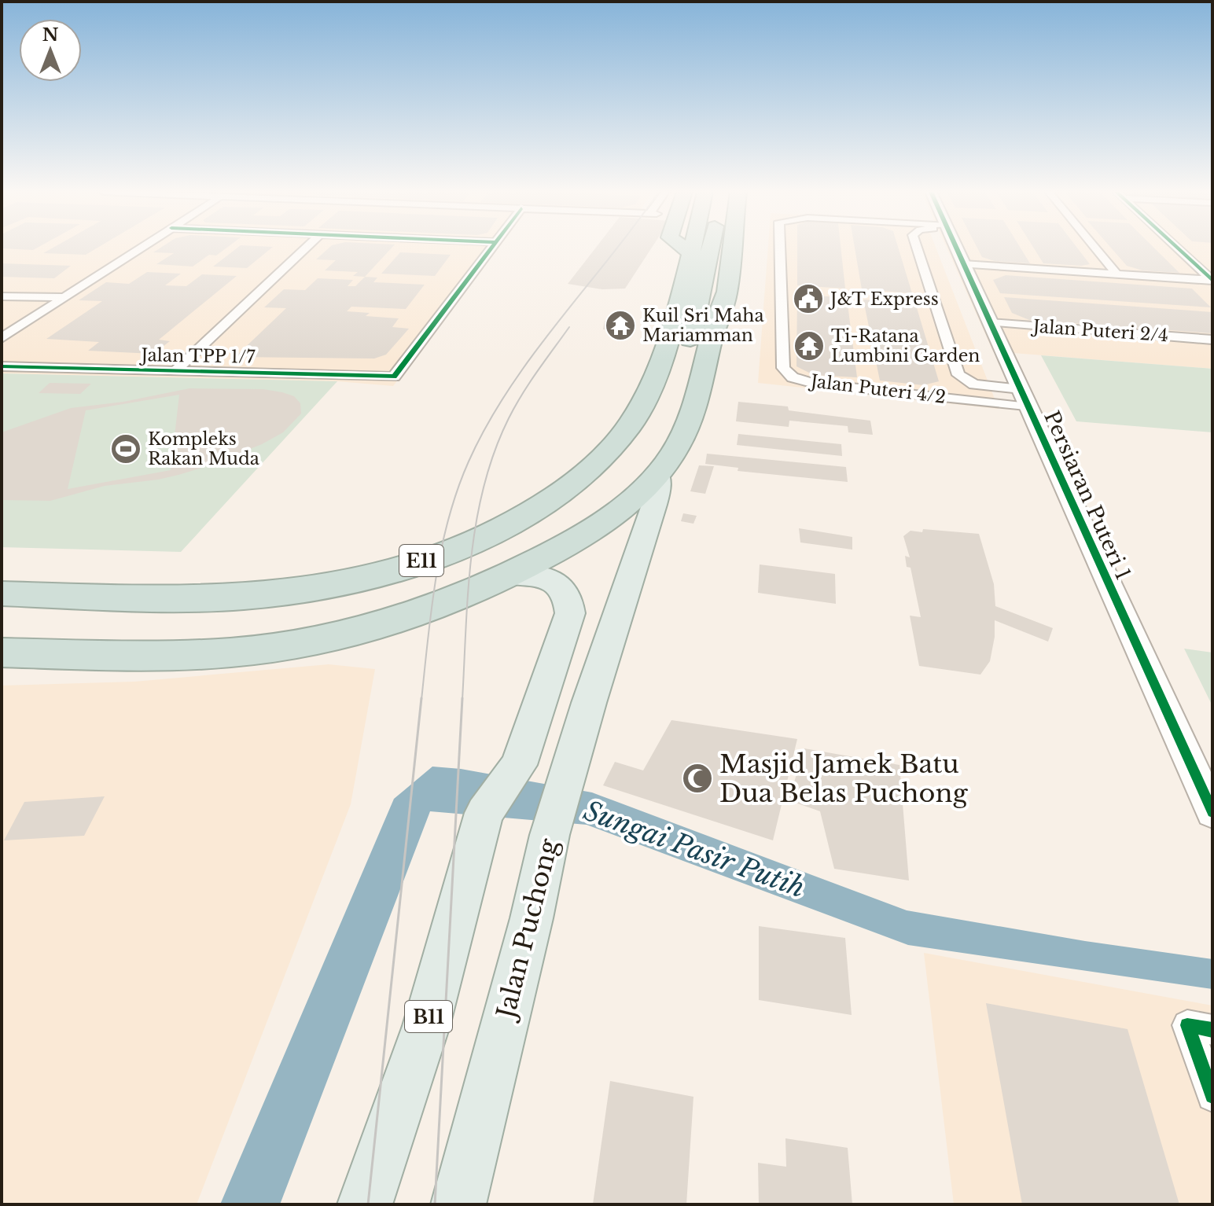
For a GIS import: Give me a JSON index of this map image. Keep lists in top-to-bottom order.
{
  "streets": {
    "highway": ["E11"],
    "main road": ["Jalan Puchong", "B11"],
    "street": [
      "Jalan Puteri 2/4",
      "Jalan TPP 1/7",
      "Jalan Puteri 4/2",
      "Persiaran Puteri 1"
    ]
  },
  "crossings": [
    ["Jalan Puteri 2/4", "Persiaran Puteri 1"],
    ["Jalan Puteri 4/2", "Persiaran Puteri 1"],
    ["E11", "Jalan Puchong"],
    ["E11", "B11"]
  ],
  "water": ["Sungai Pasir Putih"],
  "places": {
    "public building": ["J&T Express"],
    "temple": ["Kuil Sri Maha Mariamman", "Ti-Ratana Lumbini Garden"],
    "sports": ["Kompleks Rakan Muda"],
    "mosque": ["Masjid Jamek Batu Dua Belas Puchong"]
  },
  "north": "top"
}
